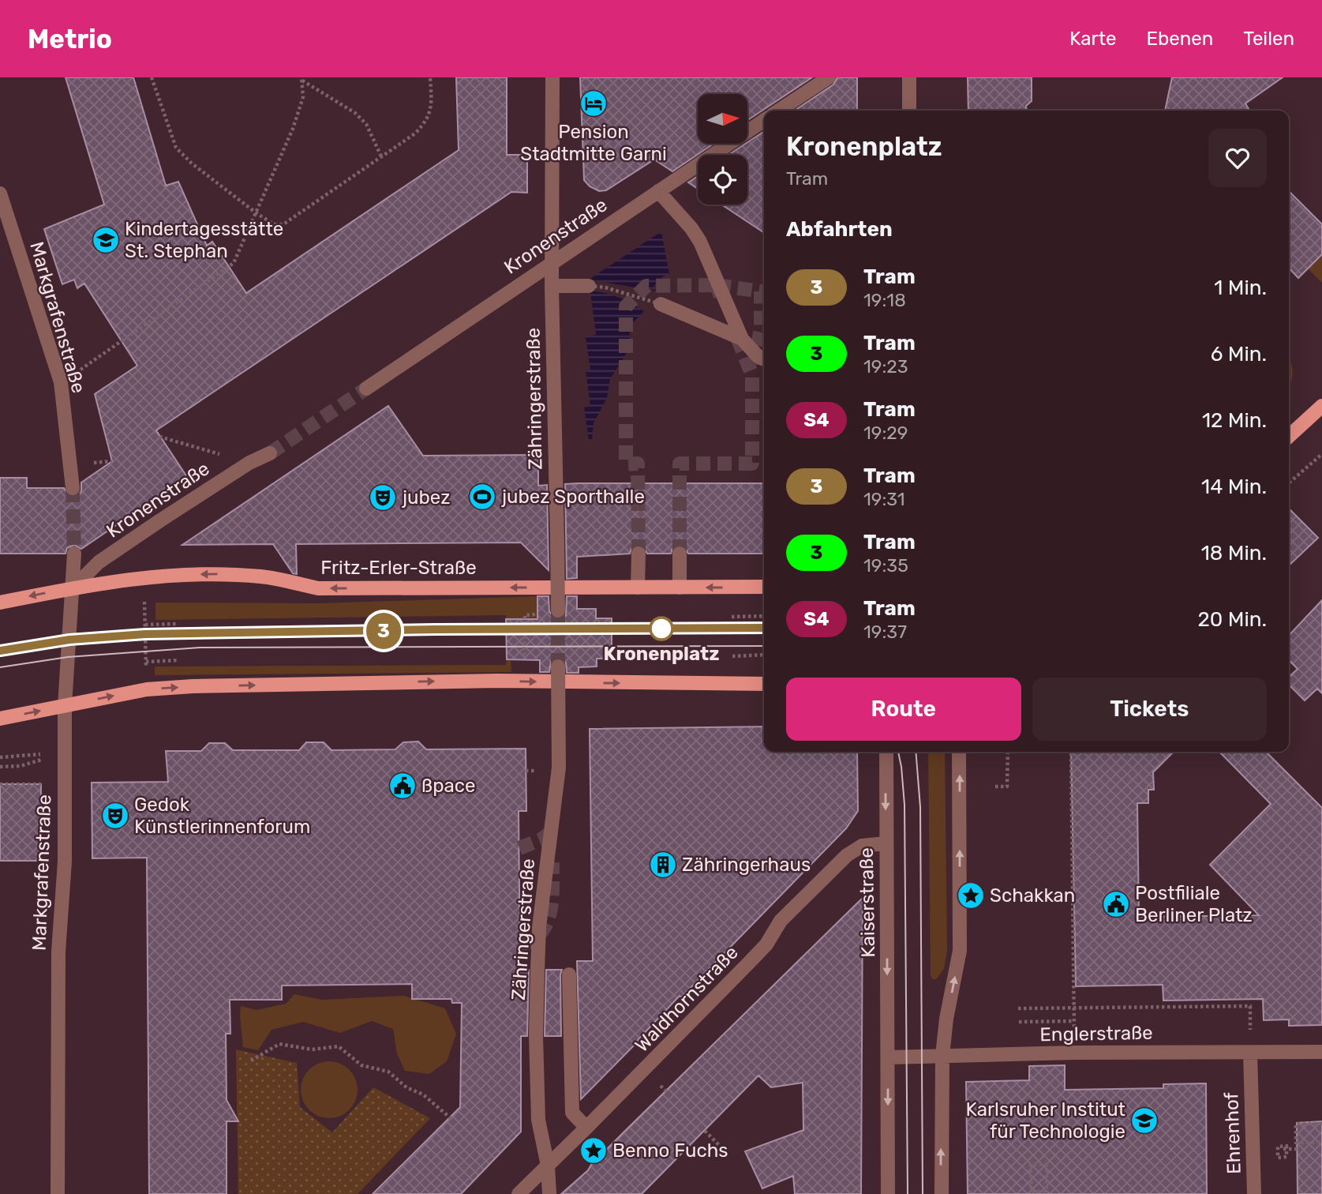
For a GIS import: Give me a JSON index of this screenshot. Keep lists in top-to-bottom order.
{
  "streets": {
    "main road": ["Fritz-Erler-Straße"],
    "street": [
      "Kronenstraße",
      "Markgrafenstraße",
      "Zähringerstraße",
      "Kaiserstraße",
      "Waldhornstraße",
      "Englerstraße",
      "Ehrenhof"
    ]
  },
  "crossings": [
    ["Kronenstraße", "Markgrafenstraße"],
    ["Kronenstraße", "Zähringerstraße"],
    ["Kronenstraße", "Fritz-Erler-Straße"],
    ["Markgrafenstraße", "Fritz-Erler-Straße"],
    ["Zähringerstraße", "Waldhornstraße"],
    ["Kaiserstraße", "Waldhornstraße"],
    ["Englerstraße", "Ehrenhof"]
  ],
  "places": {
    "hotel": ["Pension Stadtmitte Garni"],
    "school or university": ["Kindertagesstätte St. Stephan", "Karlsruher Institut für Technologie"],
    "sports": ["jubez Sporthalle"],
    "theatre": ["jubez", "Gedok Künstlerinnenforum"],
    "other": ["Kronenplatz"],
    "public building": ["ßpace", "Postfiliale Berliner Platz"],
    "building": ["Zähringerhaus"],
    "place": ["Schakkan", "Benno Fuchs"]
  },
  "lines": ["tram line 3"],
  "north": "right",
  "page": {
    "header": "Metrio",
    "nav": ["Karte", "Ebenen", "Teilen"],
    "on_map": "3",
    "heading": [
      ["Kronenplatz", "Tram"],
      "Abfahrten"
    ],
    "list": [
      {
        "mark": "3",
        "name": "Tram",
        "note": "19:18",
        "value": "1 Min."
      },
      {
        "mark": "3",
        "name": "Tram",
        "note": "19:23",
        "value": "6 Min."
      },
      {
        "mark": "S4",
        "name": "Tram",
        "note": "19:29",
        "value": "12 Min."
      },
      {
        "mark": "3",
        "name": "Tram",
        "note": "19:31",
        "value": "14 Min."
      },
      {
        "mark": "3",
        "name": "Tram",
        "note": "19:35",
        "value": "18 Min."
      },
      {
        "mark": "S4",
        "name": "Tram",
        "note": "19:37",
        "value": "20 Min."
      }
    ],
    "buttons": ["Route", "Tickets"]
  }
}
